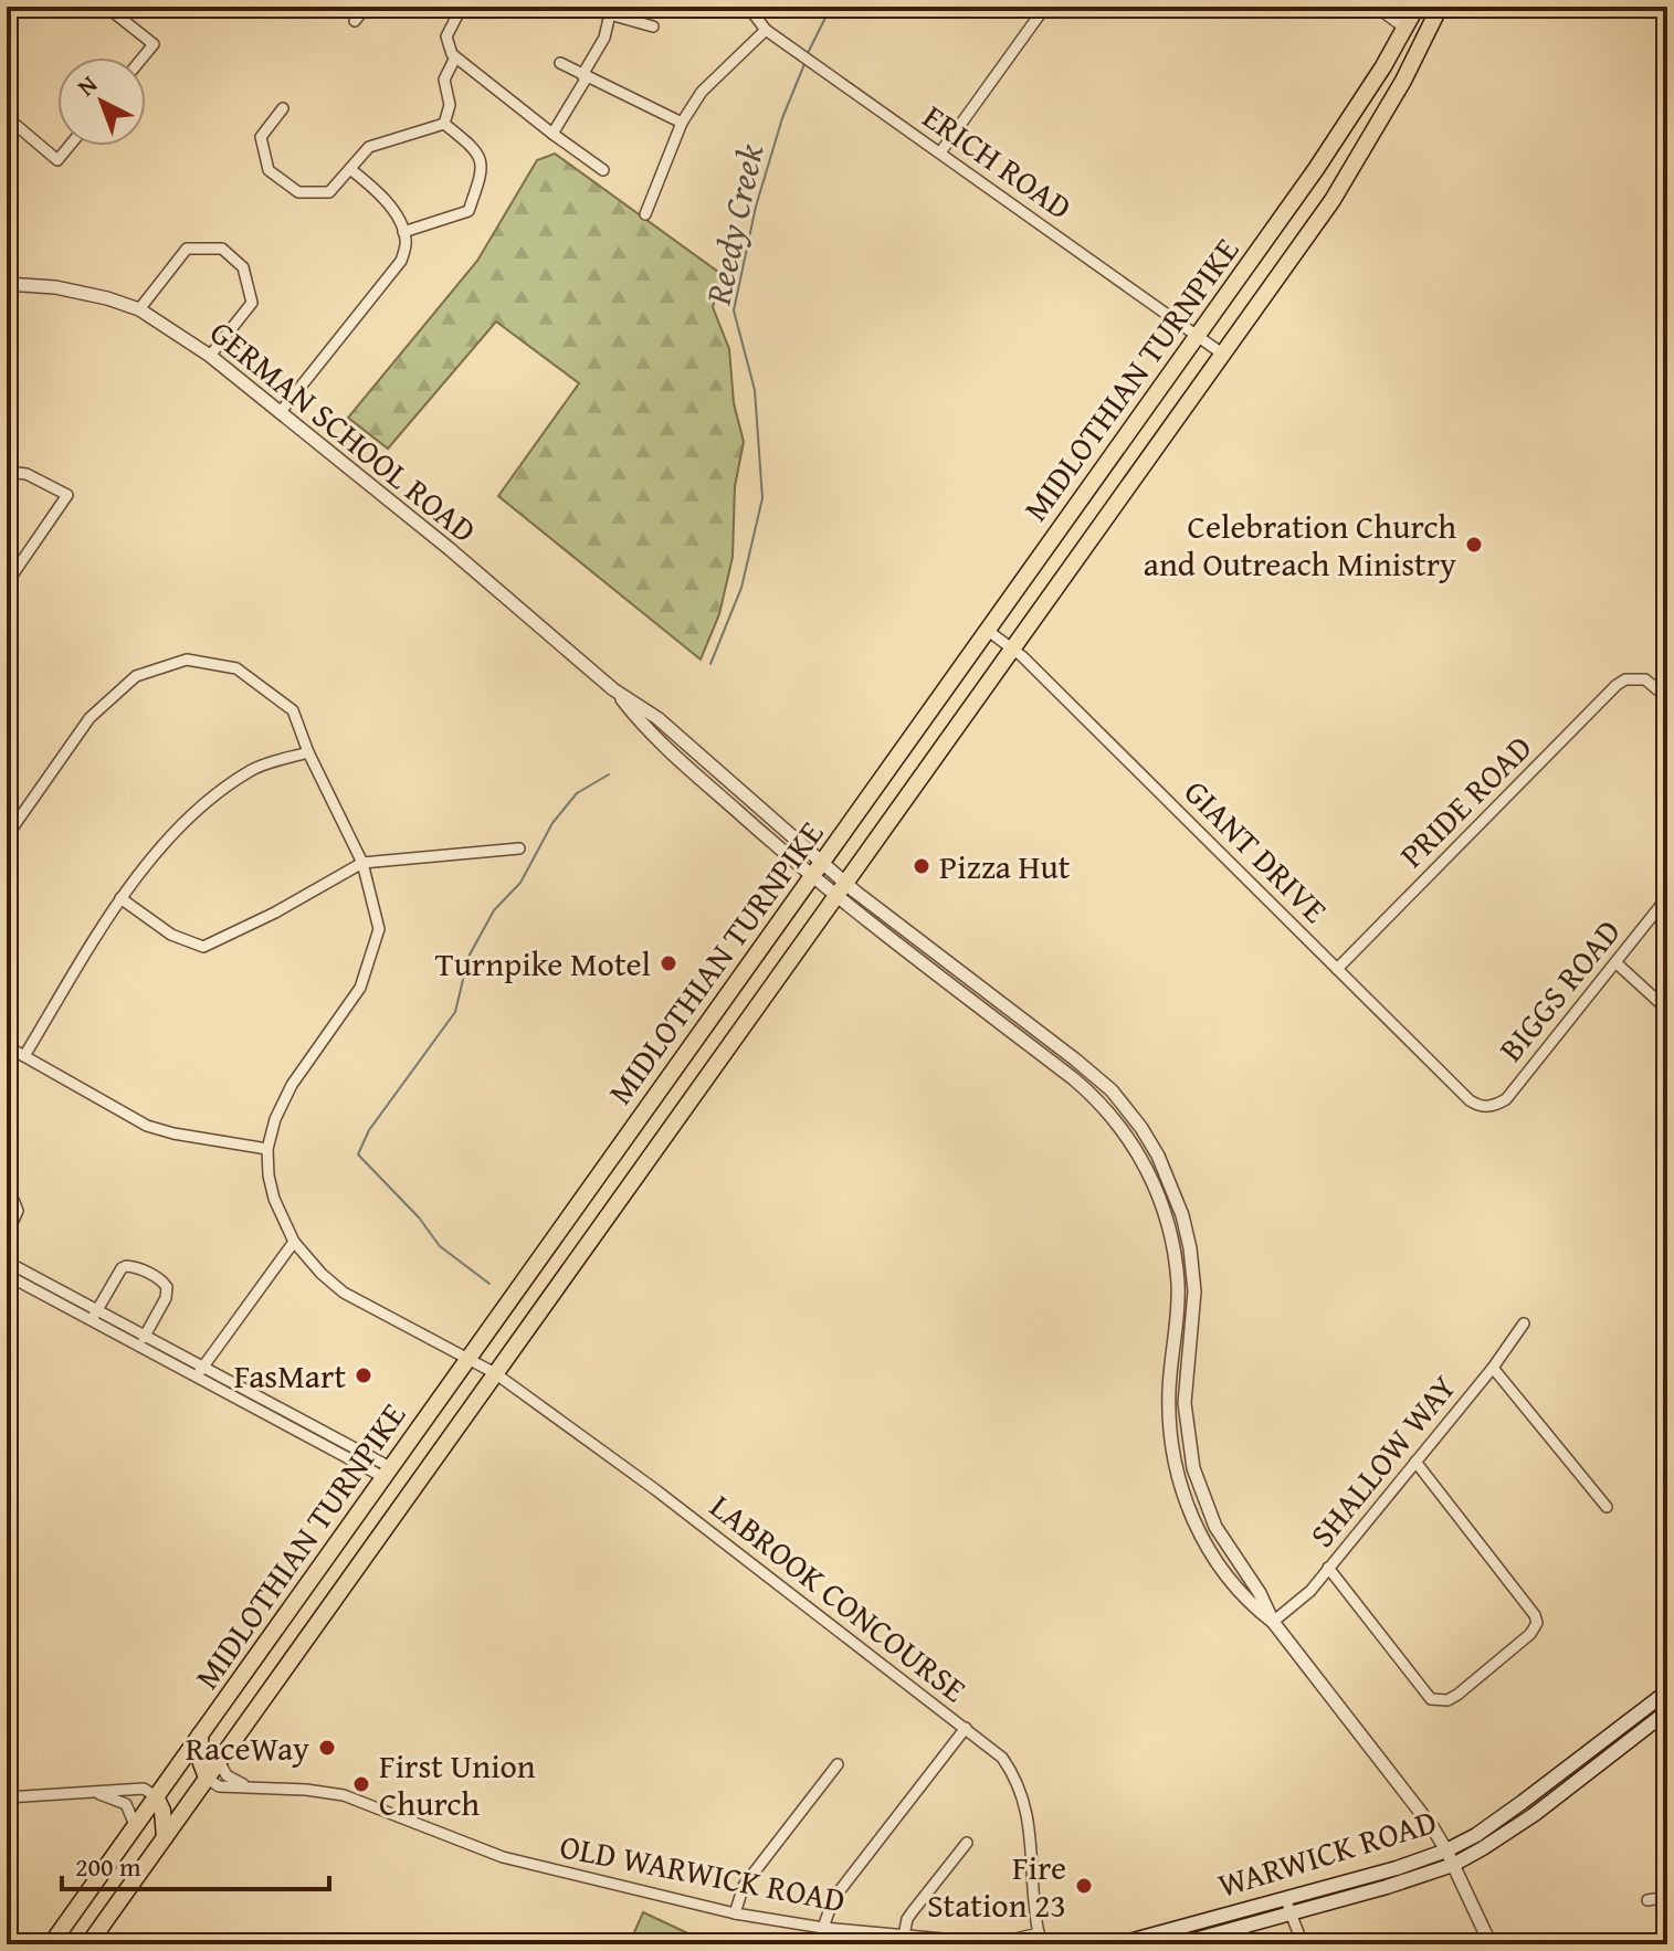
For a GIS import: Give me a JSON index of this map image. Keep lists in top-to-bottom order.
{
  "streets": {
    "main road": ["MIDLOTHIAN TURNPIKE", "WARWICK ROAD"],
    "street": [
      "ERICH ROAD",
      "GERMAN SCHOOL ROAD",
      "PRIDE ROAD",
      "GIANT DRIVE",
      "BIGGS ROAD",
      "SHALLOW WAY",
      "LABROOK CONCOURSE",
      "OLD WARWICK ROAD"
    ]
  },
  "crossings": [
    ["ERICH ROAD", "MIDLOTHIAN TURNPIKE"],
    ["MIDLOTHIAN TURNPIKE", "GERMAN SCHOOL ROAD"],
    ["MIDLOTHIAN TURNPIKE", "GIANT DRIVE"],
    ["MIDLOTHIAN TURNPIKE", "LABROOK CONCOURSE"],
    ["MIDLOTHIAN TURNPIKE", "OLD WARWICK ROAD"],
    ["GERMAN SCHOOL ROAD", "SHALLOW WAY"],
    ["PRIDE ROAD", "GIANT DRIVE"],
    ["GIANT DRIVE", "BIGGS ROAD"],
    ["LABROOK CONCOURSE", "OLD WARWICK ROAD"]
  ],
  "water": ["Reedy Creek"],
  "places": [
    "Celebration Church and Outreach Ministry",
    "Pizza Hut",
    "Turnpike Motel",
    "FasMart",
    "RaceWay",
    "First Union Church",
    "Fire Station 23"
  ],
  "scale_bar": "200 m",
  "north": "top left"
}
